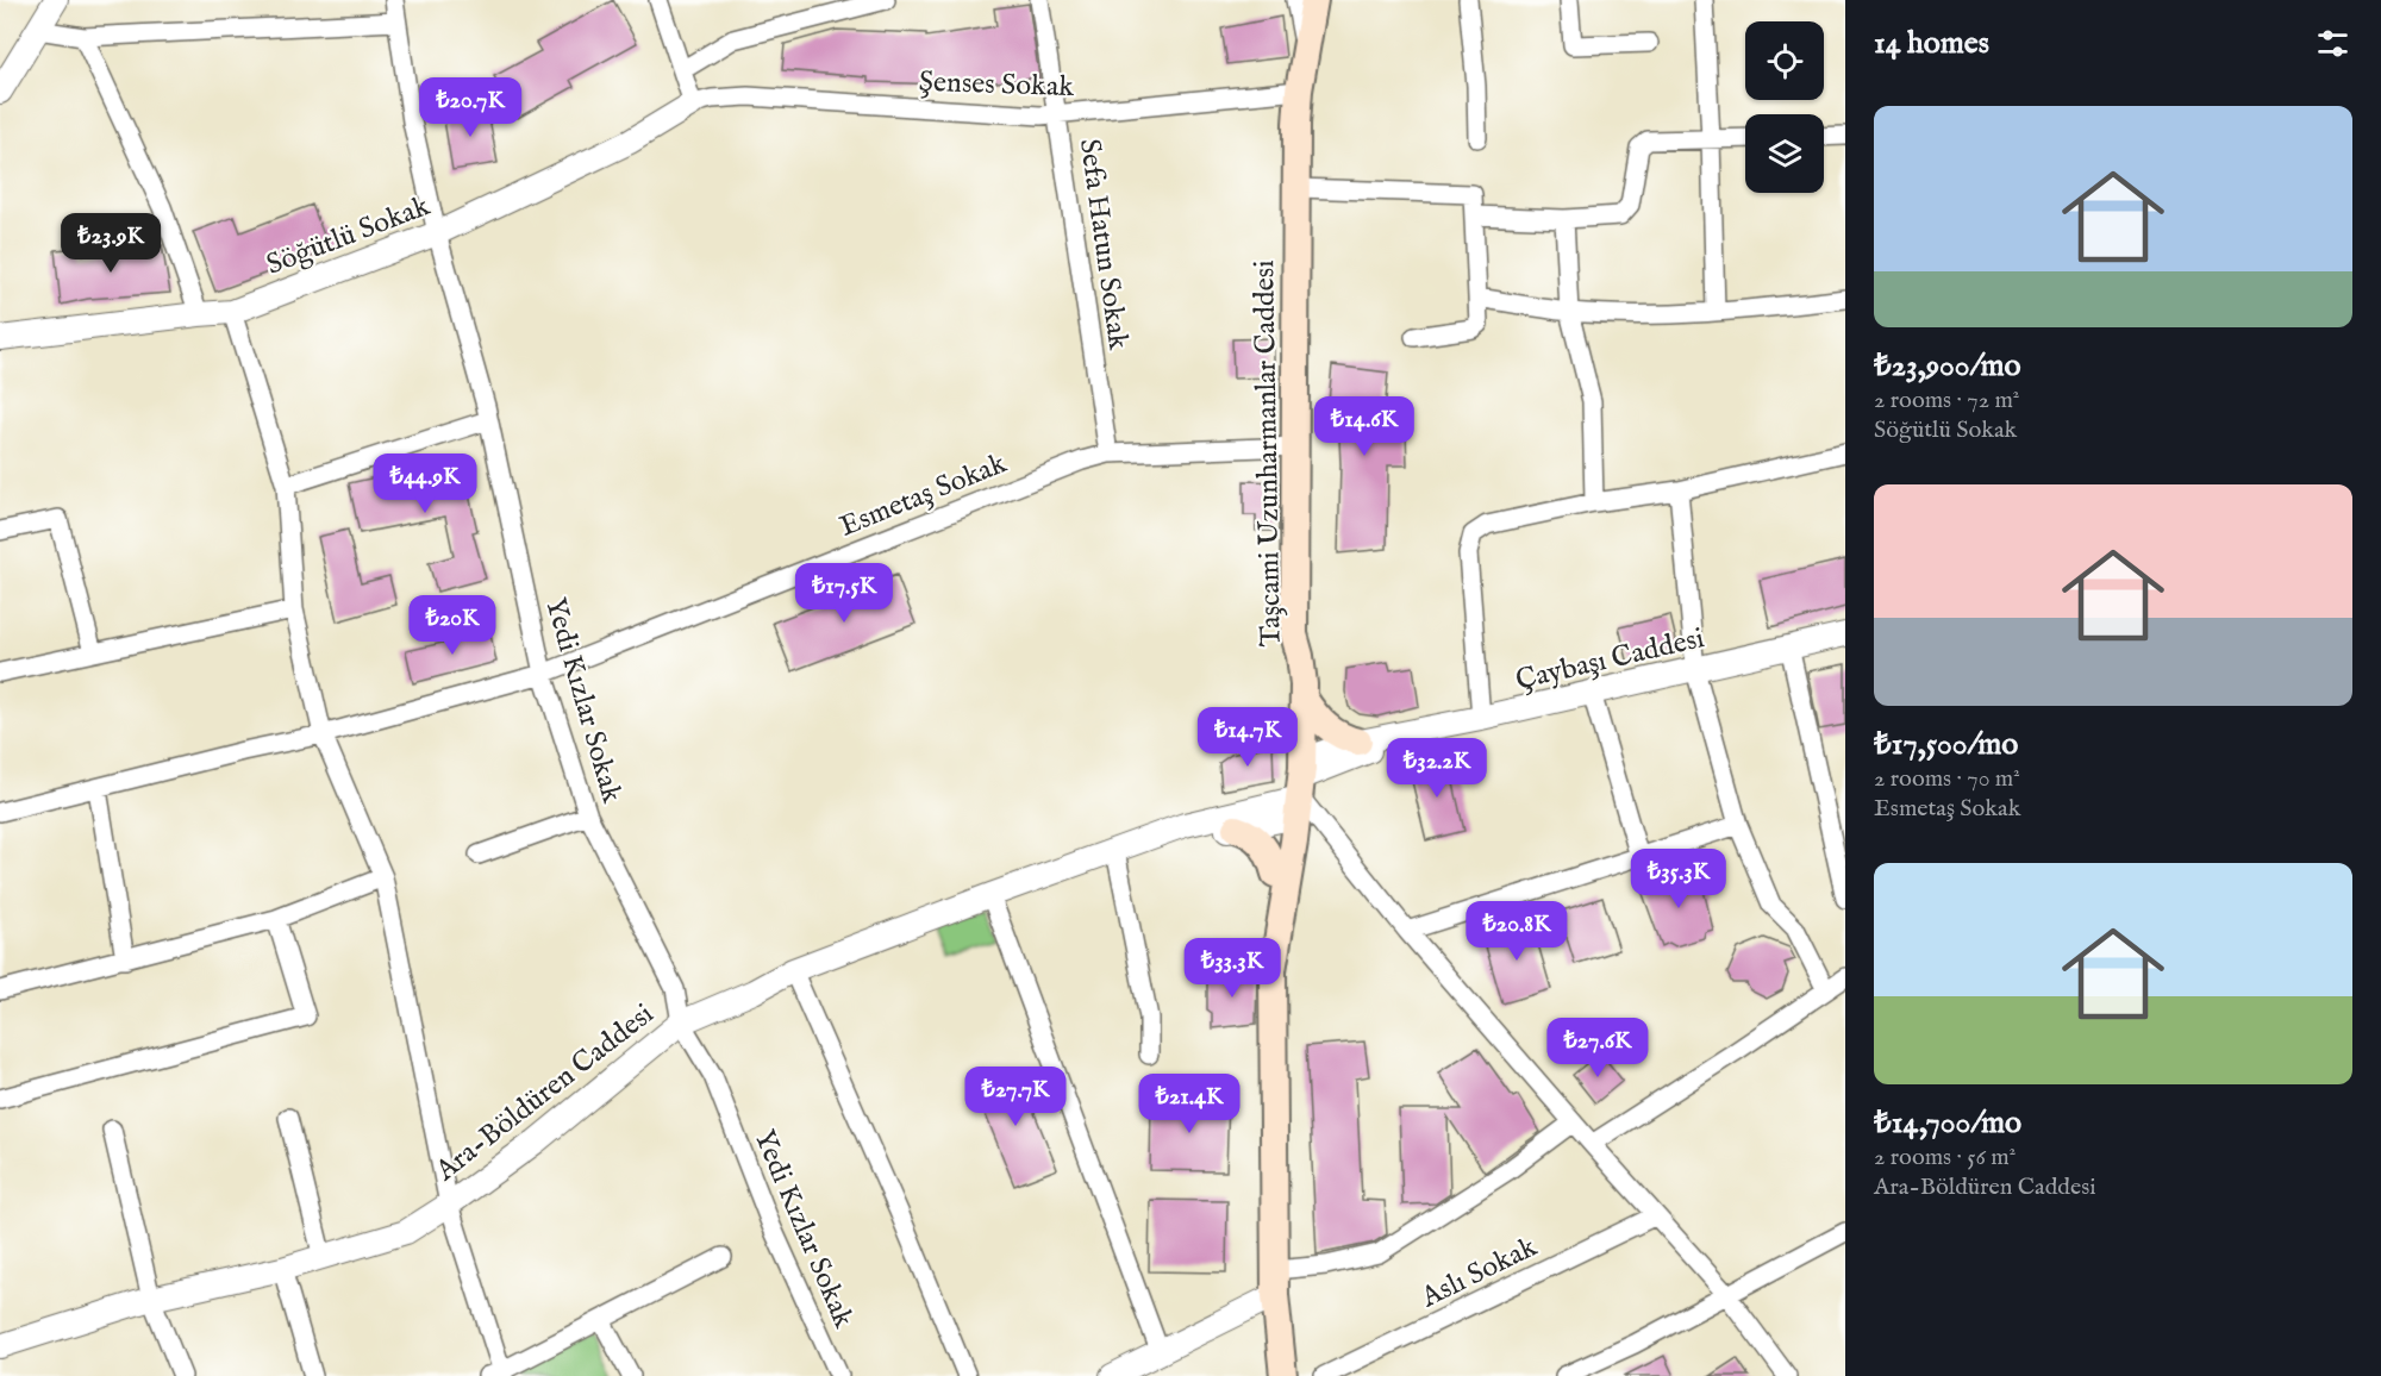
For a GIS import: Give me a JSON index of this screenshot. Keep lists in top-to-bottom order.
{
  "streets": {
    "main road": ["Taşcami Uzunharmanlar Caddesi"],
    "street": [
      "Şenses Sokak",
      "Söğütlü Sokak",
      "Sefa Hatun Sokak",
      "Esmetaş Sokak",
      "Çaybaşı Caddesi",
      "Yedi Kızlar Sokak",
      "Ara-Böldüren Caddesi",
      "Aslı Sokak"
    ]
  },
  "crossings": [
    ["Şenses Sokak", "Söğütlü Sokak"],
    ["Şenses Sokak", "Sefa Hatun Sokak"],
    ["Şenses Sokak", "Taşcami Uzunharmanlar Caddesi"],
    ["Söğütlü Sokak", "Yedi Kızlar Sokak"],
    ["Sefa Hatun Sokak", "Esmetaş Sokak"],
    ["Taşcami Uzunharmanlar Caddesi", "Esmetaş Sokak"],
    ["Taşcami Uzunharmanlar Caddesi", "Çaybaşı Caddesi"],
    ["Taşcami Uzunharmanlar Caddesi", "Ara-Böldüren Caddesi"],
    ["Esmetaş Sokak", "Yedi Kızlar Sokak"],
    ["Çaybaşı Caddesi", "Ara-Böldüren Caddesi"],
    ["Yedi Kızlar Sokak", "Ara-Böldüren Caddesi"]
  ],
  "page": {
    "heading": "14 homes",
    "price": [
      "₺20.7K",
      "₺23.9K",
      "₺14.6K",
      "₺44.9K",
      "₺17.5K",
      "₺20K",
      "₺14.7K",
      "₺32.2K",
      "₺35.3K",
      "₺20.8K",
      "₺33.3K",
      "₺27.6K",
      "₺27.7K",
      "₺21.4K"
    ],
    "list": [
      {
        "name": "₺23,900/mo",
        "note": "2 rooms · 72 m² · Söğütlü Sokak"
      },
      {
        "name": "₺17,500/mo",
        "note": "2 rooms · 70 m² · Esmetaş Sokak"
      },
      {
        "name": "₺14,700/mo",
        "note": "2 rooms · 56 m² · Ara-Böldüren Caddesi"
      }
    ]
  }
}
